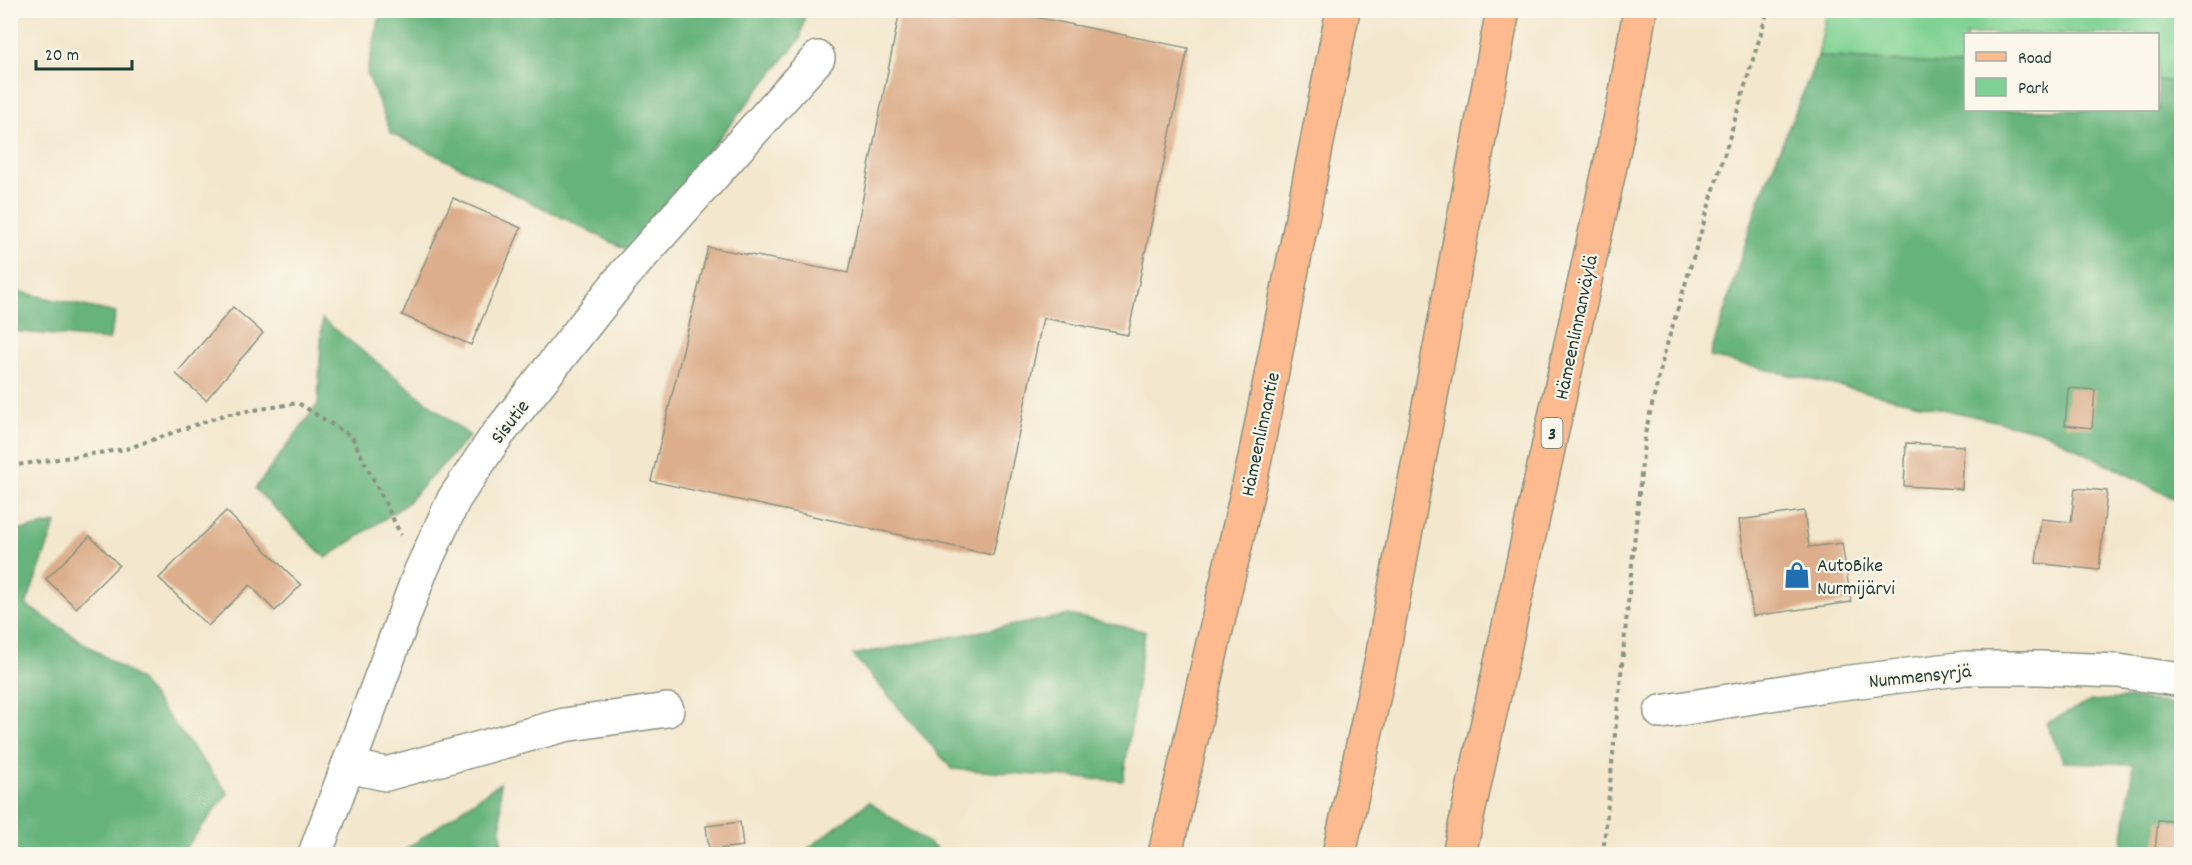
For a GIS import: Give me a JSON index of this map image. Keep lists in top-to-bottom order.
{
  "streets": {
    "main road": ["Hämeenlinnanväylä", "3", "Hämeenlinnantie"],
    "street": ["Sisutie", "Nummensyrjä"]
  },
  "places": {
    "shop": ["AutoBike Nurmijärvi"]
  },
  "legend": ["Road", "Park"],
  "scale_bar": "20 m"
}
